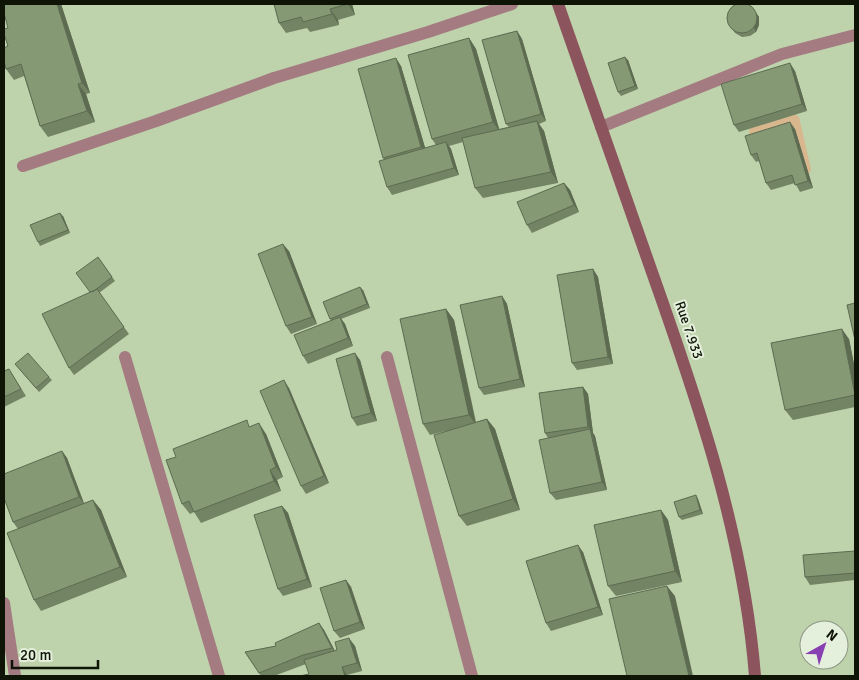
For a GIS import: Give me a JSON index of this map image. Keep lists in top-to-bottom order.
{
  "streets": {
    "street": ["Rue 7.933"]
  },
  "scale_bar": "20 m",
  "north": "top right"
}
